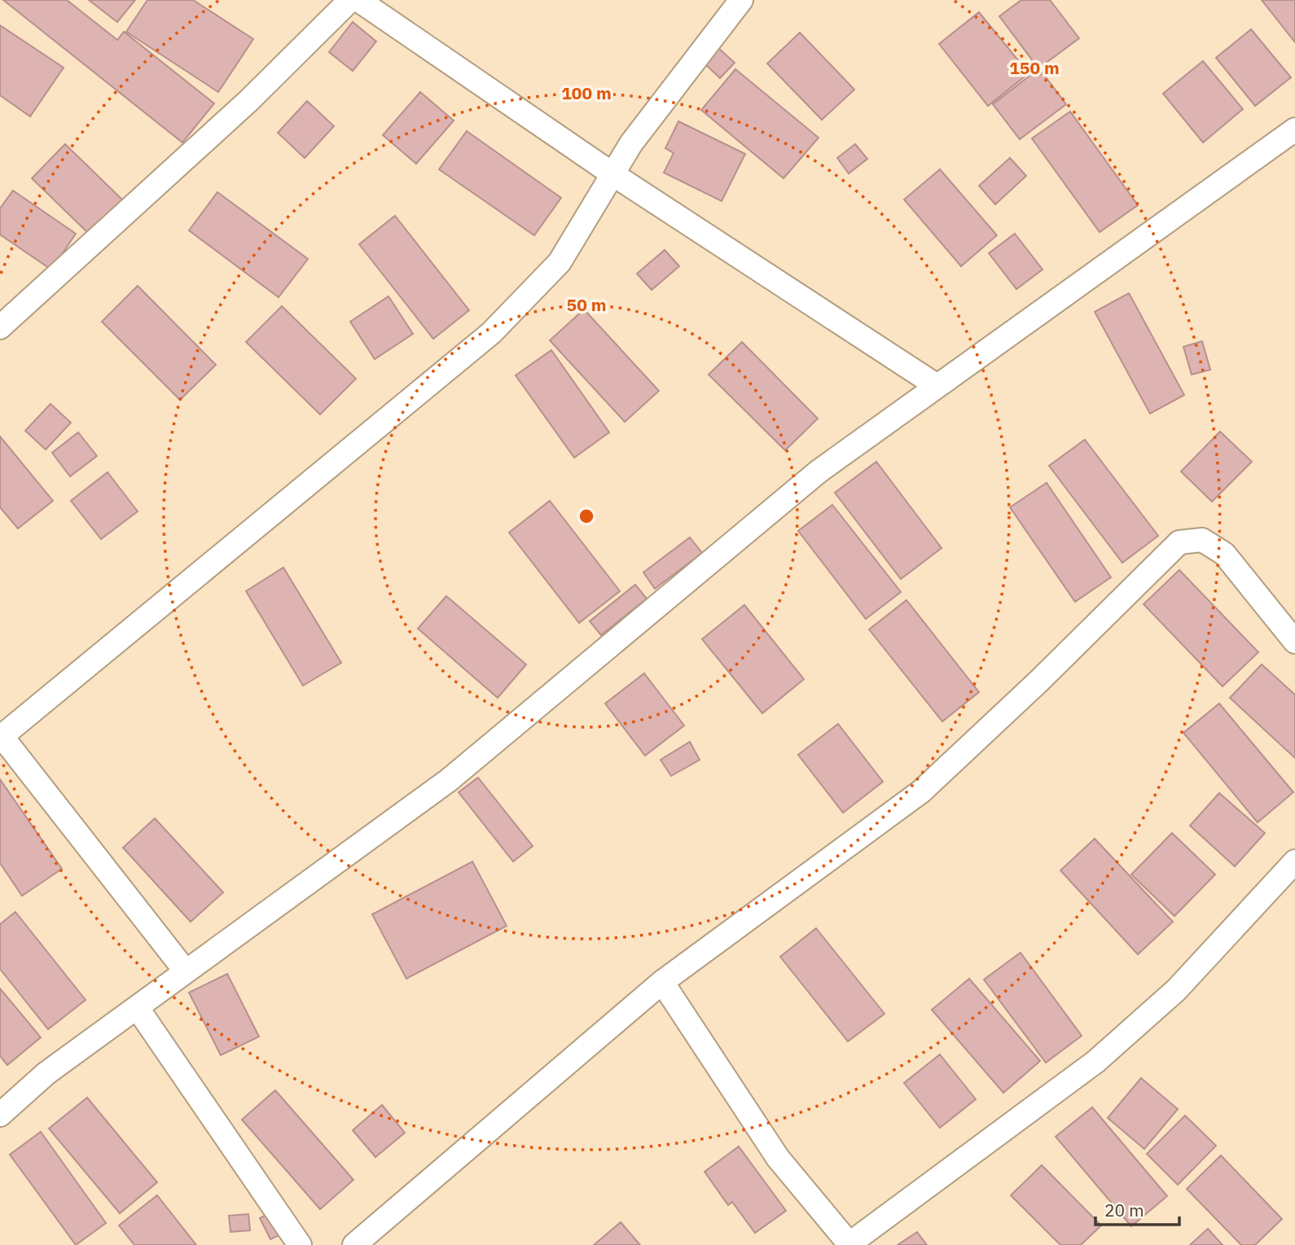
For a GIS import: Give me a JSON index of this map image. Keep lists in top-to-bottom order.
{
  "scale_bar": "20 m",
  "rings": ["150 m", "100 m", "50 m"]
}
